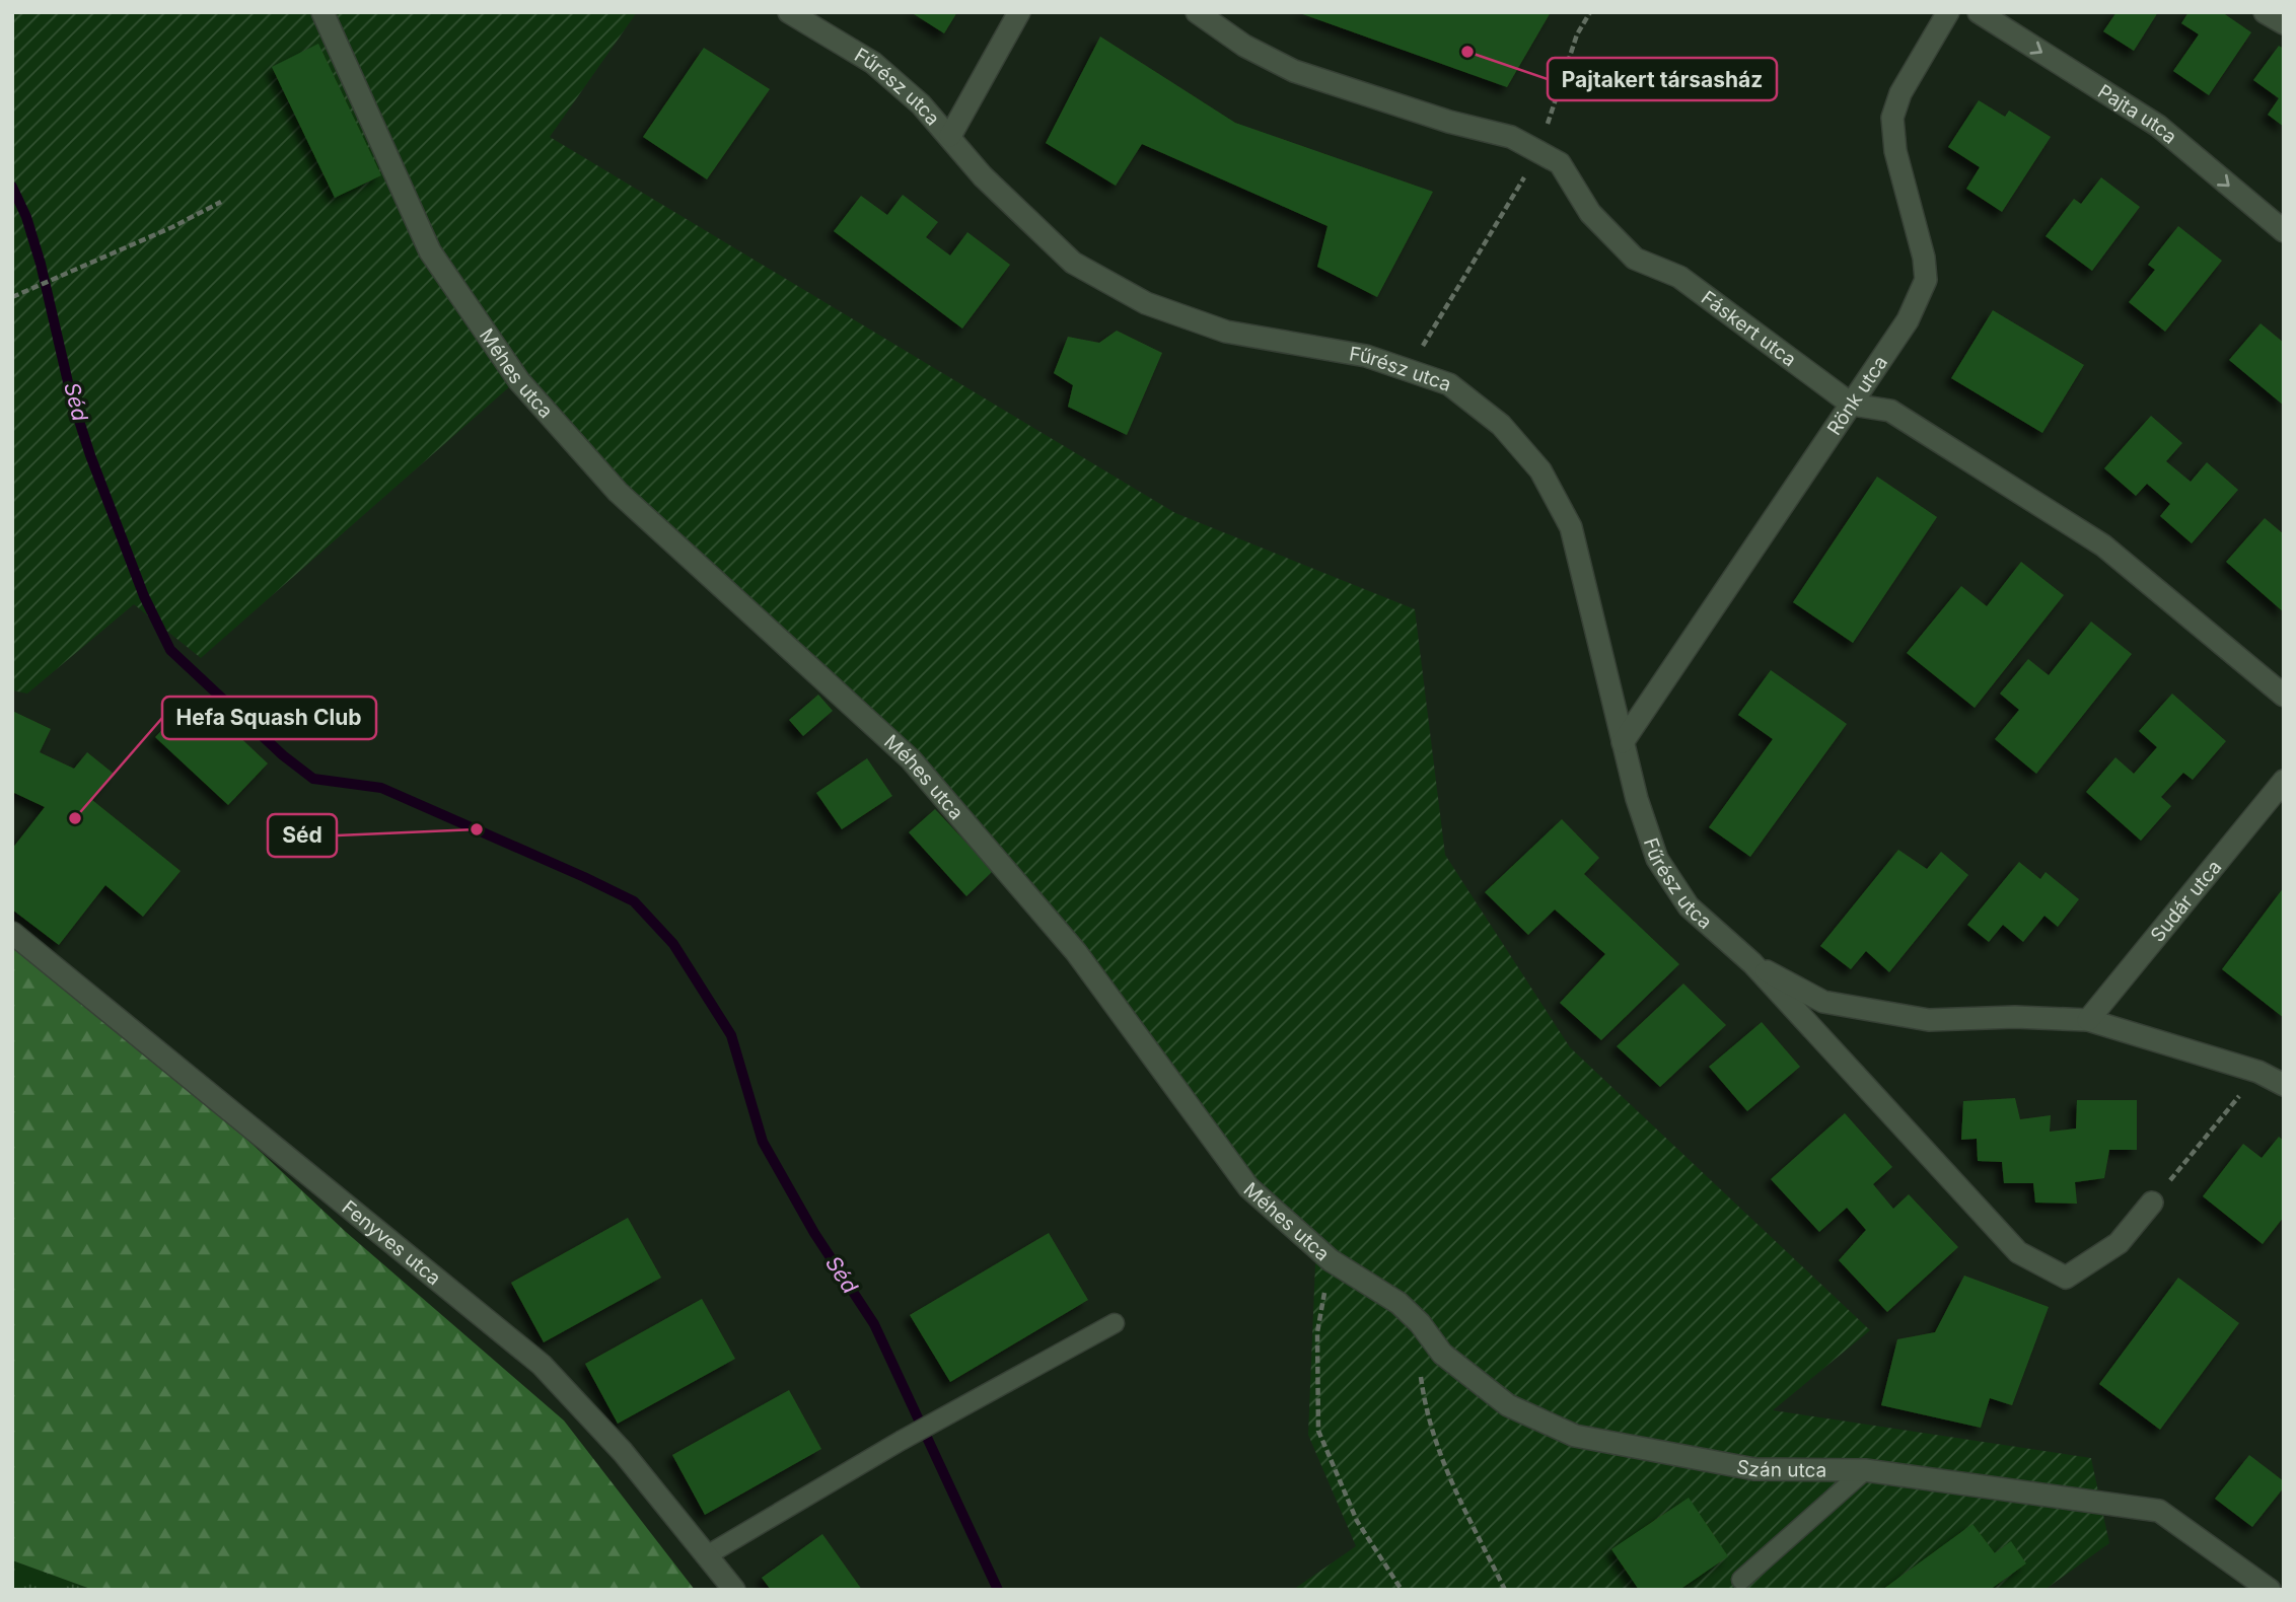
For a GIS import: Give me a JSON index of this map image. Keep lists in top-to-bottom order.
{
  "streets": {
    "street": [
      "Fűrész utca",
      "Pajta utca",
      "Fáskert utca",
      "Méhes utca",
      "Rönk utca",
      "Sudár utca",
      "Fenyves utca",
      "Szán utca"
    ]
  },
  "crossings": [
    ["Fűrész utca", "Rönk utca"],
    ["Fűrész utca", "Sudár utca"],
    ["Fáskert utca", "Rönk utca"],
    ["Méhes utca", "Szán utca"]
  ],
  "one_way": ["Pajta utca"],
  "water": ["Séd"],
  "places": ["Pajtakert társasház", "Hefa Squash Club", "Séd"]
}
